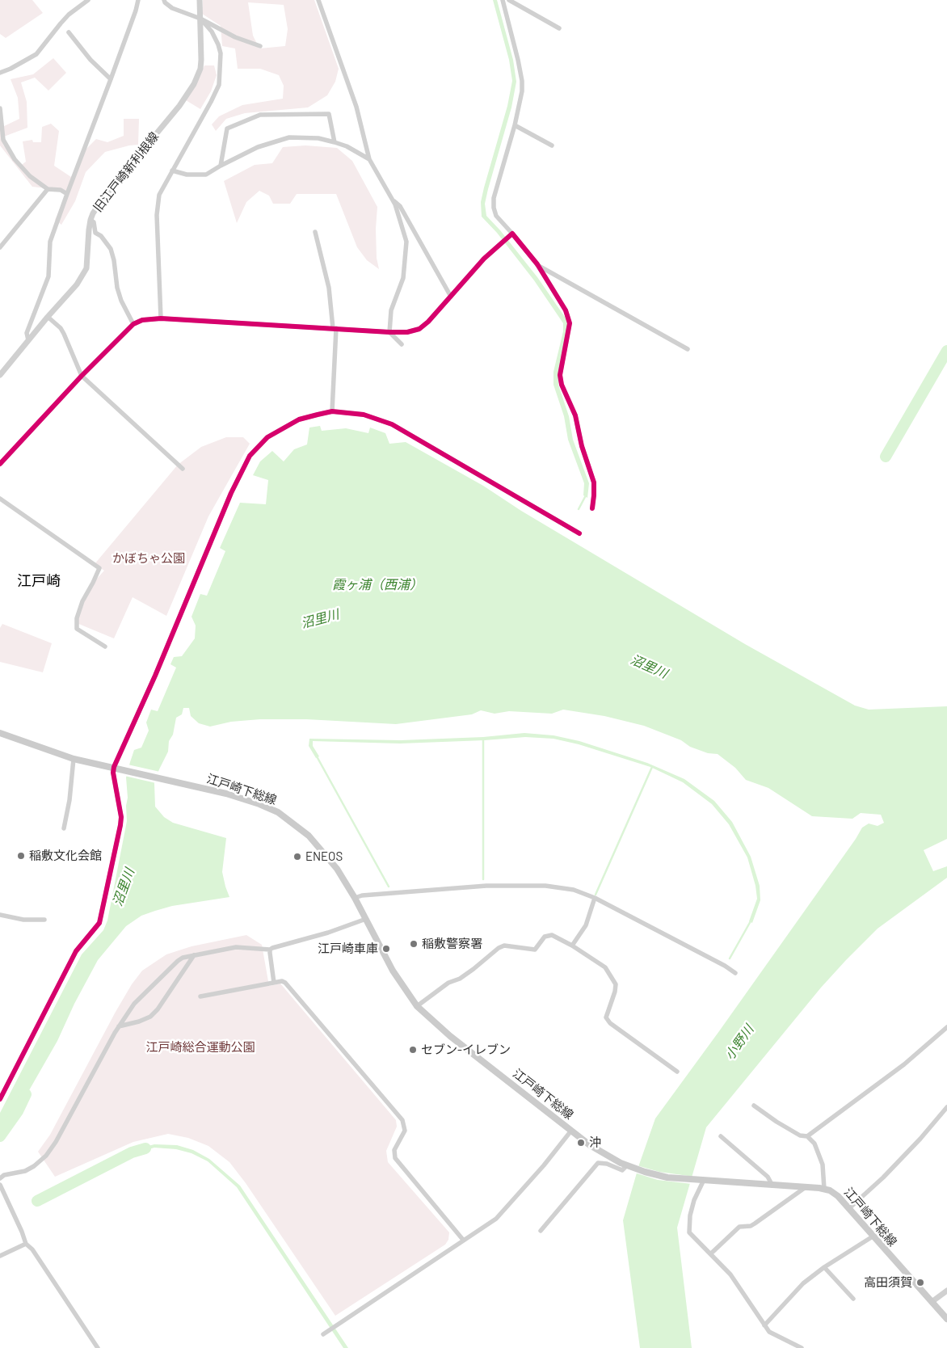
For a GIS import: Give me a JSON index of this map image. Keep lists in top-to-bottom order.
{
  "streets": {
    "main road": ["江戸崎下総線"],
    "street": ["旧江戸崎新利根線"]
  },
  "districts": ["江戸崎"],
  "water": ["霞ヶ浦（西浦）", "沼里川", "小野川"],
  "parks": ["かぼちゃ公園", "江戸崎総合運動公園"],
  "places": [
    "稲敷文化会館",
    "ENEOS",
    "稲敷警察署",
    "江戸崎車庫",
    "セブン-イレブン",
    "沖",
    "高田須賀"
  ]
}
